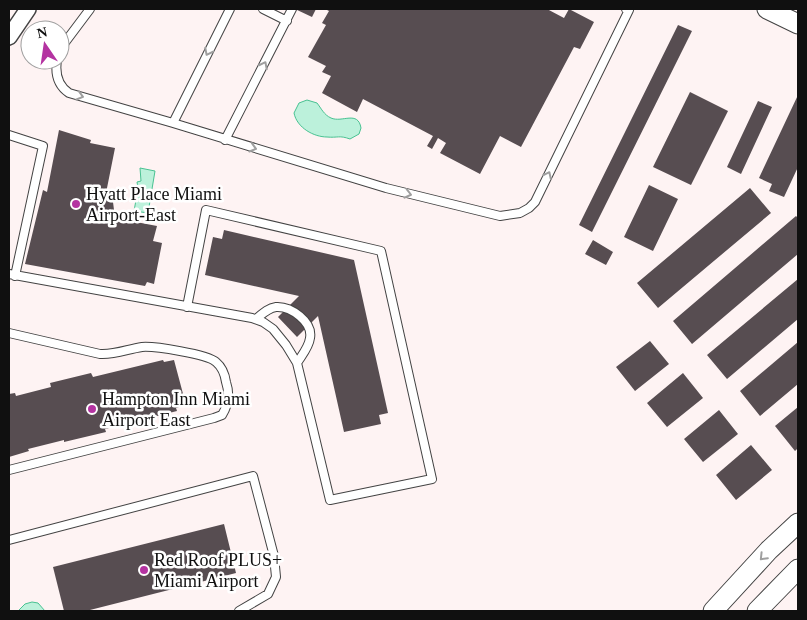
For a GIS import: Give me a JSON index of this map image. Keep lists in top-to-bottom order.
{
  "places": ["Hyatt Place Miami Airport-East", "Hampton Inn Miami Airport East", "Red Roof PLUS+ Miami Airport"],
  "north": "top"
}
